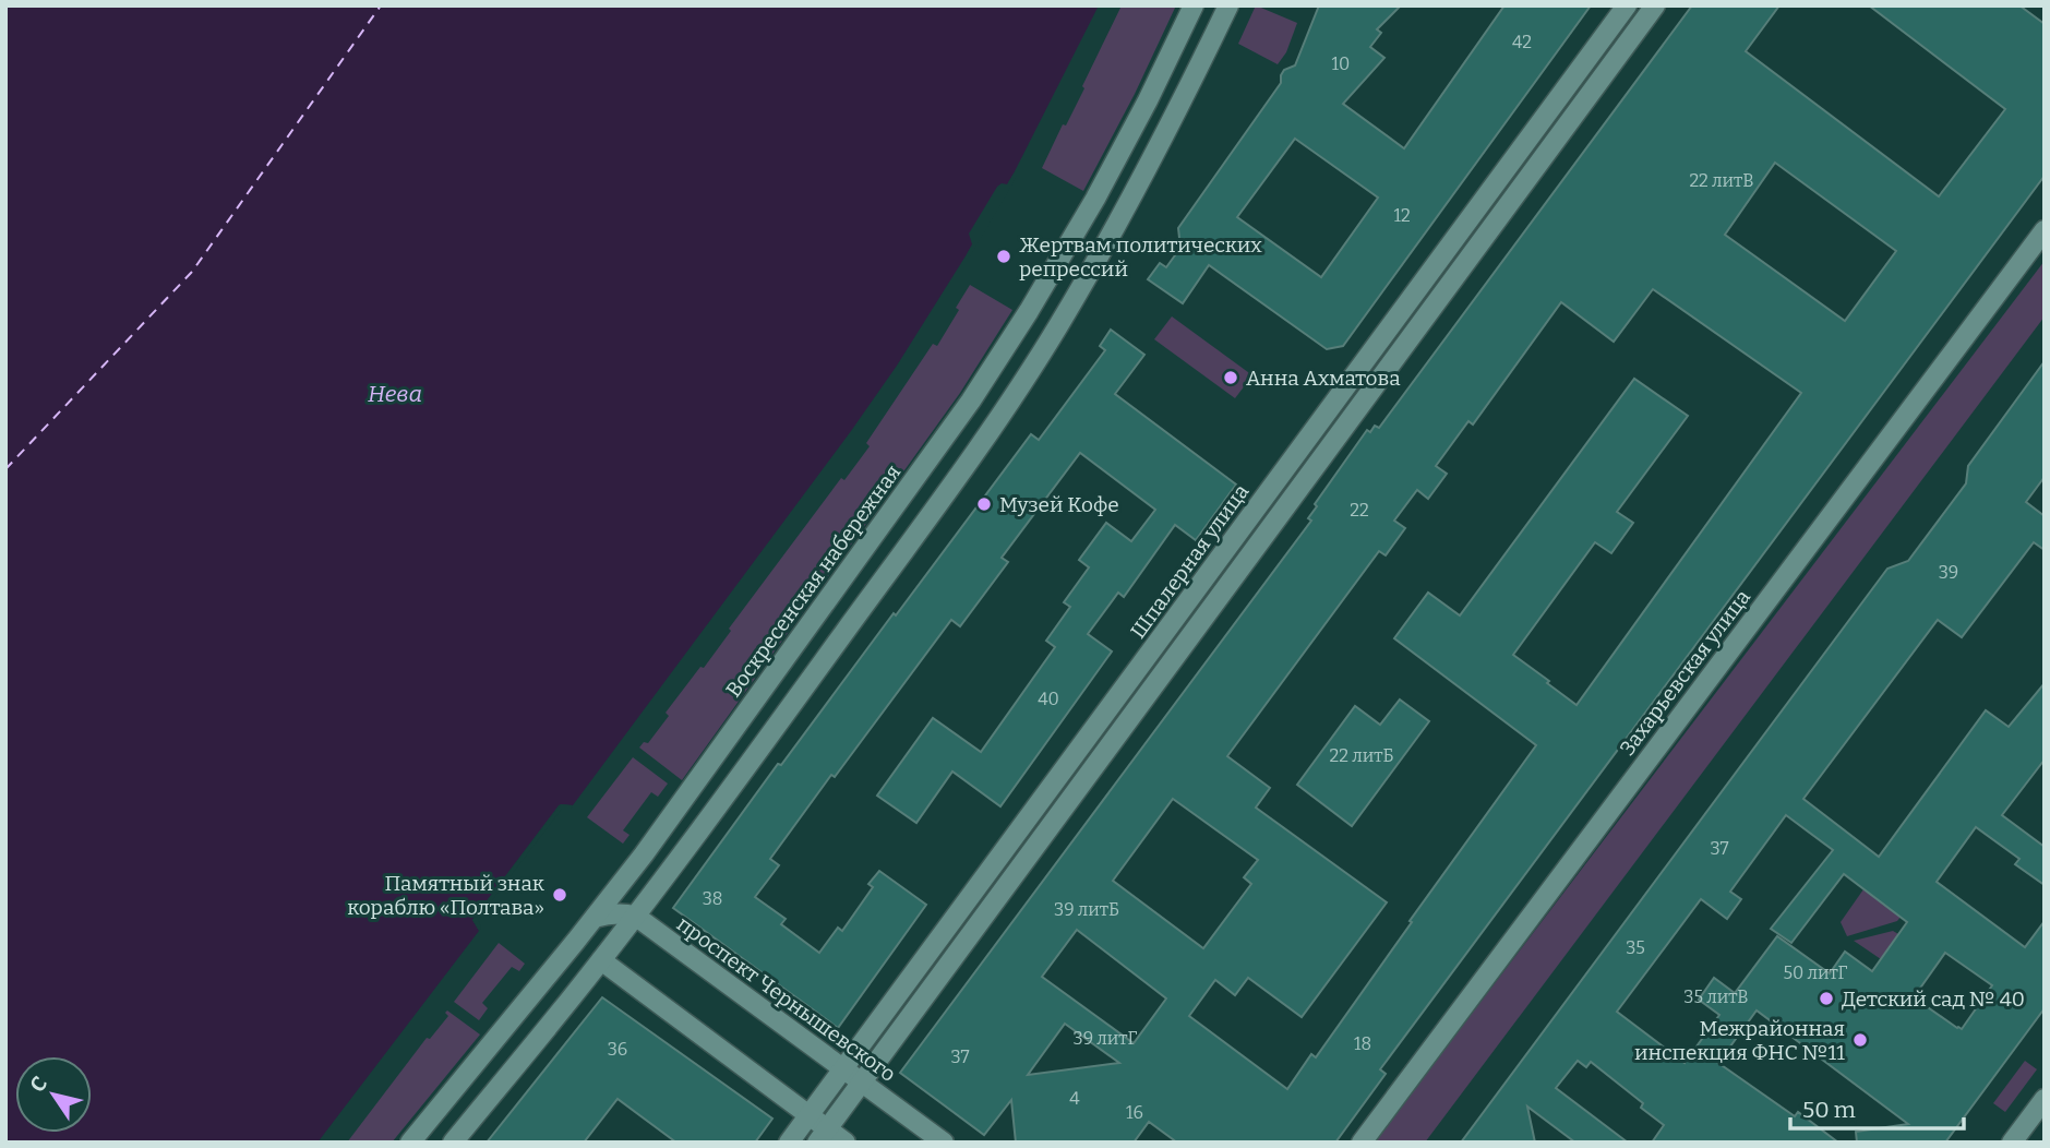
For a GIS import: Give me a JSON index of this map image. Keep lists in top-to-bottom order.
{
  "streets": {
    "street": [
      "Шпалерная улица",
      "Воскресенская набережная",
      "Захарьевская улица",
      "проспект Чернышевского"
    ]
  },
  "crossings": [
    ["Шпалерная улица", "проспект Чернышевского"]
  ],
  "water": ["Нева"],
  "places": [
    "Жертвам политических репрессий",
    "Анна Ахматова",
    "Музей Кофе",
    "Памятный знак кораблю «Полтава»",
    "Детский сад № 40",
    "Межрайонная инспекция ФНС №11"
  ],
  "house_numbers": [
    "42",
    "10",
    "22 литВ",
    "12",
    "22",
    "39",
    "40",
    "22 литБ",
    "37",
    "38",
    "39 литБ",
    "35",
    "50 литГ",
    "35 литВ",
    "39 литГ",
    "18",
    "36",
    "37",
    "4",
    "16"
  ],
  "scale_bar": "50 m",
  "north": "top left"
}
